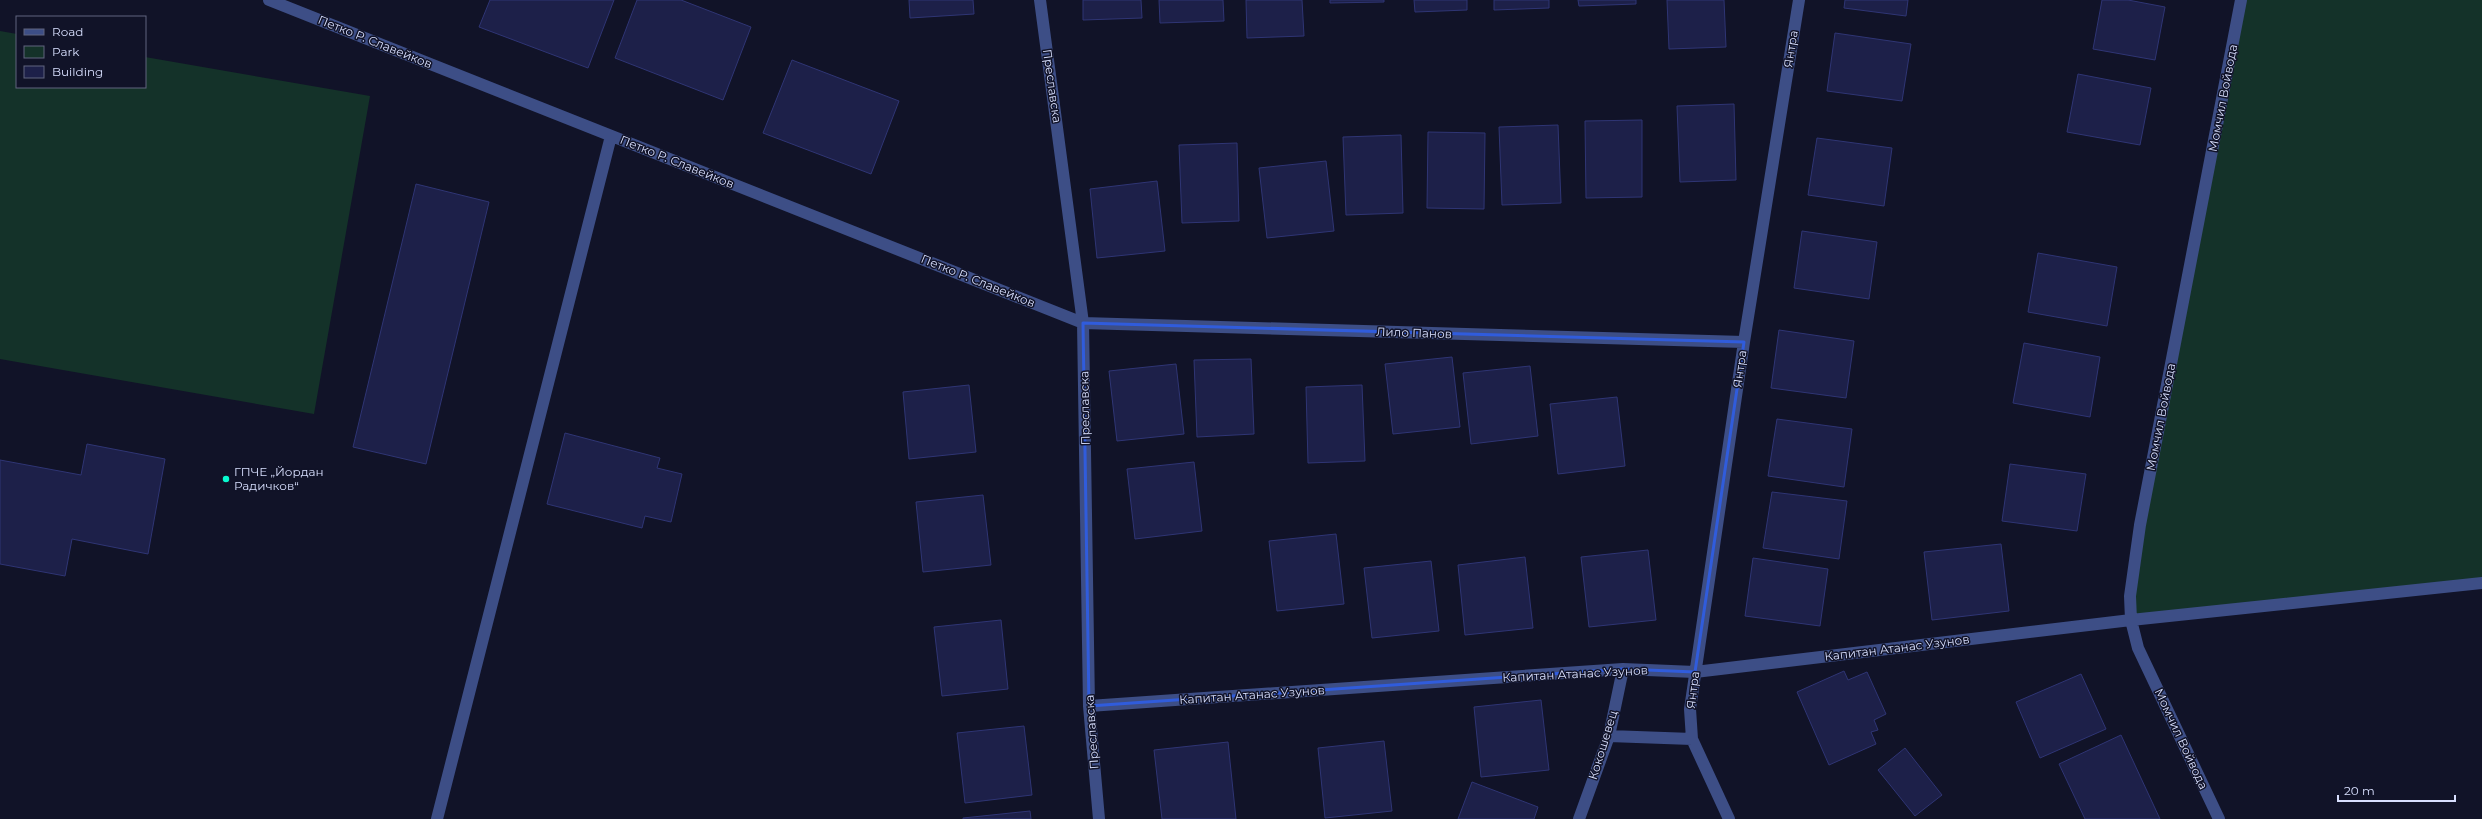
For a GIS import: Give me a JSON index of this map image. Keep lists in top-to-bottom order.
{
  "streets": {
    "street": [
      "Петко Р. Славейков",
      "Янтра",
      "Преславска",
      "Момчил Войвода",
      "Лило Панов",
      "Капитан Атанас Узунов",
      "Кокошевец"
    ]
  },
  "crossings": [
    ["Петко Р. Славейков", "Преславска"],
    ["Петко Р. Славейков", "Лило Панов"],
    ["Янтра", "Лило Панов"],
    ["Янтра", "Капитан Атанас Узунов"],
    ["Преславска", "Лило Панов"],
    ["Преславска", "Капитан Атанас Узунов"],
    ["Момчил Войвода", "Капитан Атанас Узунов"],
    ["Капитан Атанас Узунов", "Кокошевец"]
  ],
  "places": ["ГПЧЕ „Йордан Радичков“"],
  "legend": ["Road", "Park", "Building"],
  "scale_bar": "20 m"
}
